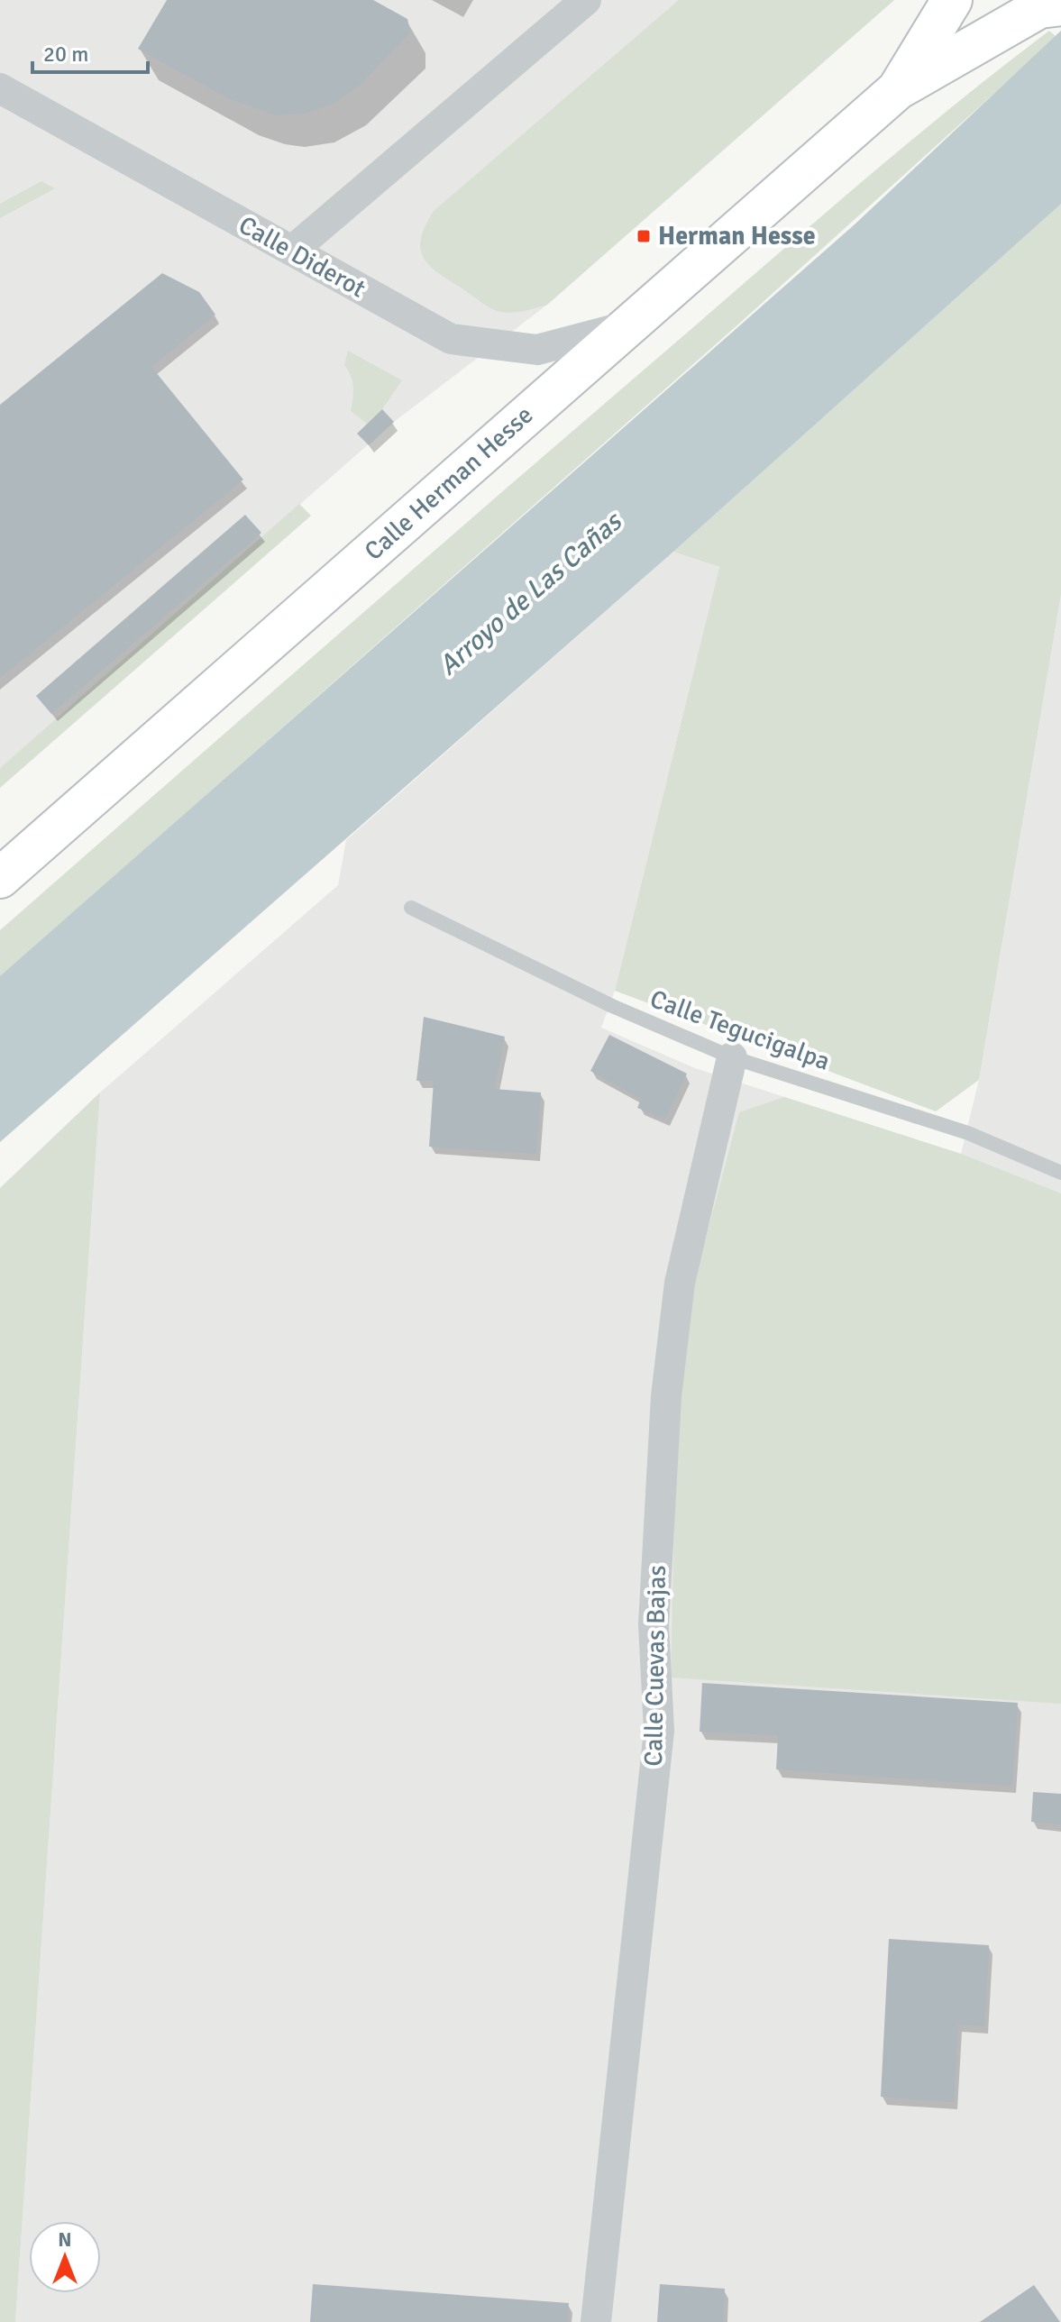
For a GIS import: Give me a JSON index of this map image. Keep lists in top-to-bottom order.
{
  "streets": {
    "main road": ["Calle Herman Hesse"],
    "street": ["Calle Diderot", "Calle Cuevas Bajas"],
    "lane": ["Calle Tegucigalpa"]
  },
  "crossings": [
    ["Calle Diderot", "Calle Herman Hesse"],
    ["Calle Tegucigalpa", "Calle Cuevas Bajas"]
  ],
  "water": ["Arroyo de Las Cañas"],
  "places": {
    "transit": ["Herman Hesse"]
  },
  "scale_bar": "20 m",
  "north": "top"
}
